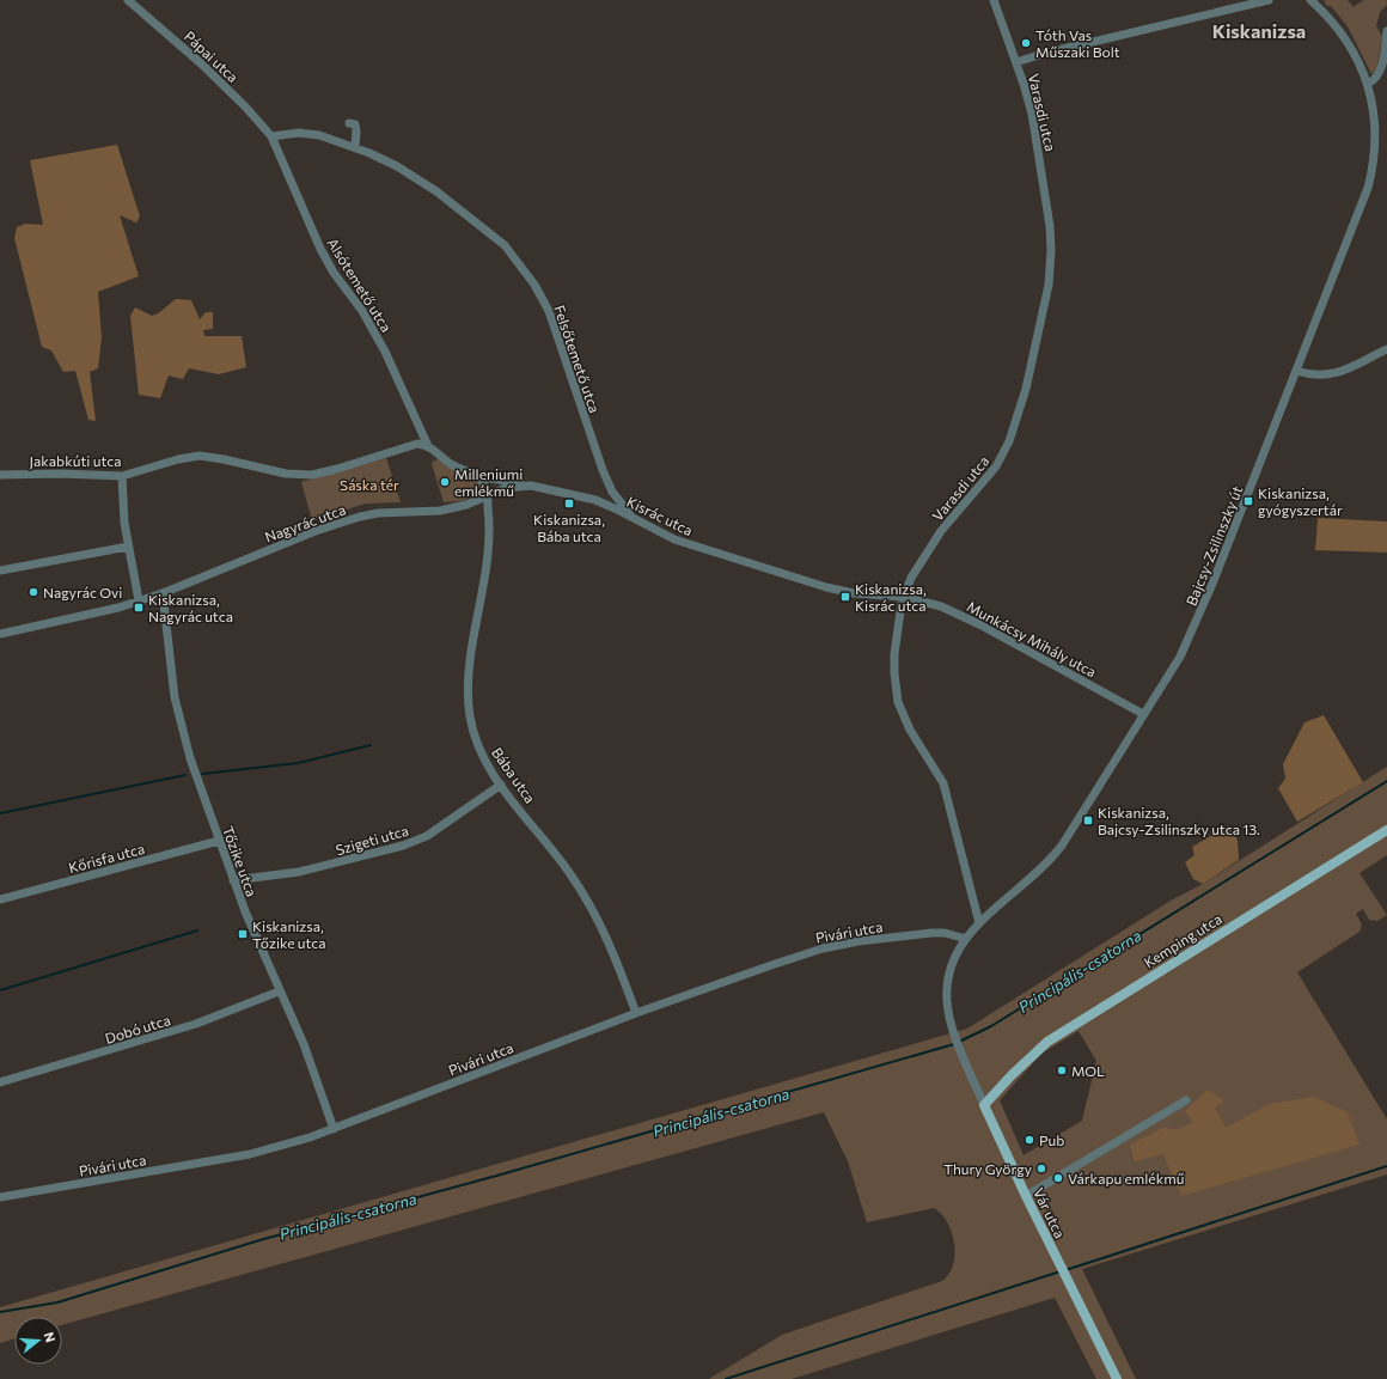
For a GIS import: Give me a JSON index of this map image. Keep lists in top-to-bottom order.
{
  "streets": {
    "main road": ["Kemping utca", "Vár utca"],
    "street": [
      "Pápai utca",
      "Varasdi utca",
      "Alsótemető utca",
      "Felsőtemető utca",
      "Jakabkúti utca",
      "Kisrác utca",
      "Nagyrác utca",
      "Bajcsy-Zsilinszky út",
      "Munkácsy Mihály utca",
      "Bába utca",
      "Szigeti utca",
      "Kőrisfa utca",
      "Tőzike utca",
      "Pivári utca",
      "Dobó utca"
    ]
  },
  "crossings": [
    ["Pápai utca", "Alsótemető utca"],
    ["Pápai utca", "Felsőtemető utca"],
    ["Varasdi utca", "Kisrác utca"],
    ["Varasdi utca", "Bajcsy-Zsilinszky út"],
    ["Varasdi utca", "Munkácsy Mihály utca"],
    ["Alsótemető utca", "Felsőtemető utca"],
    ["Alsótemető utca", "Jakabkúti utca"],
    ["Felsőtemető utca", "Kisrác utca"],
    ["Kisrác utca", "Nagyrác utca"],
    ["Kisrác utca", "Munkácsy Mihály utca"],
    ["Kisrác utca", "Bába utca"],
    ["Nagyrác utca", "Bába utca"],
    ["Nagyrác utca", "Tőzike utca"],
    ["Bajcsy-Zsilinszky út", "Munkácsy Mihály utca"],
    ["Bajcsy-Zsilinszky út", "Pivári utca"],
    ["Bajcsy-Zsilinszky út", "Vár utca"],
    ["Bába utca", "Szigeti utca"],
    ["Bába utca", "Pivári utca"],
    ["Szigeti utca", "Tőzike utca"],
    ["Kőrisfa utca", "Tőzike utca"],
    ["Tőzike utca", "Pivári utca"],
    ["Tőzike utca", "Dobó utca"],
    ["Kemping utca", "Vár utca"]
  ],
  "districts": ["Kiskanizsa"],
  "water": ["Principális-csatorna"],
  "parks": ["Sáska tér"],
  "places": {
    "other": [
      "Tóth Vas Műszaki Bolt",
      "Milleniumi emlékmű",
      "Nagyrác Ovi",
      "MOL",
      "Pub",
      "Thury György",
      "Várkapu emlékmű"
    ],
    "transit": [
      "Kiskanizsa, gyógyszertár",
      "Kiskanizsa, Bába utca",
      "Kiskanizsa, Kisrác utca",
      "Kiskanizsa, Nagyrác utca",
      "Kiskanizsa, Bajcsy-Zsilinszky utca 13.",
      "Kiskanizsa, Tőzike utca"
    ]
  },
  "north": "right"
}
